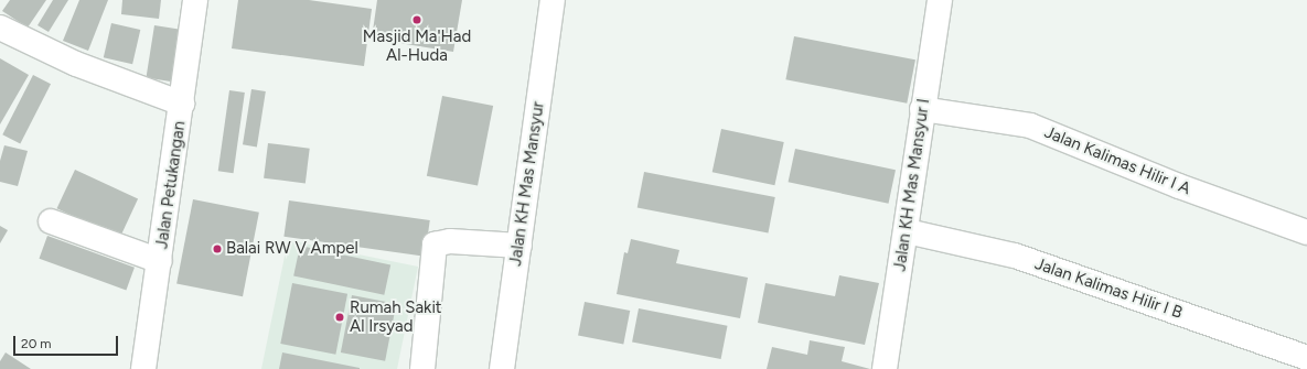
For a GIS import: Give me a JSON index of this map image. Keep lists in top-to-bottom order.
{
  "streets": {
    "street": [
      "Jalan Kalimas Hilir I A",
      "Jalan KH Mas Mansyur",
      "Jalan Petukangan",
      "Jalan KH Mas Mansyur I",
      "Jalan Kalimas Hilir I B"
    ]
  },
  "crossings": [
    ["Jalan Kalimas Hilir I A", "Jalan KH Mas Mansyur I"],
    ["Jalan KH Mas Mansyur I", "Jalan Kalimas Hilir I B"]
  ],
  "places": ["Masjid Ma'Had Al-Huda", "Balai RW V Ampel", "Rumah Sakit Al Irsyad"],
  "scale_bar": "20 m"
}
